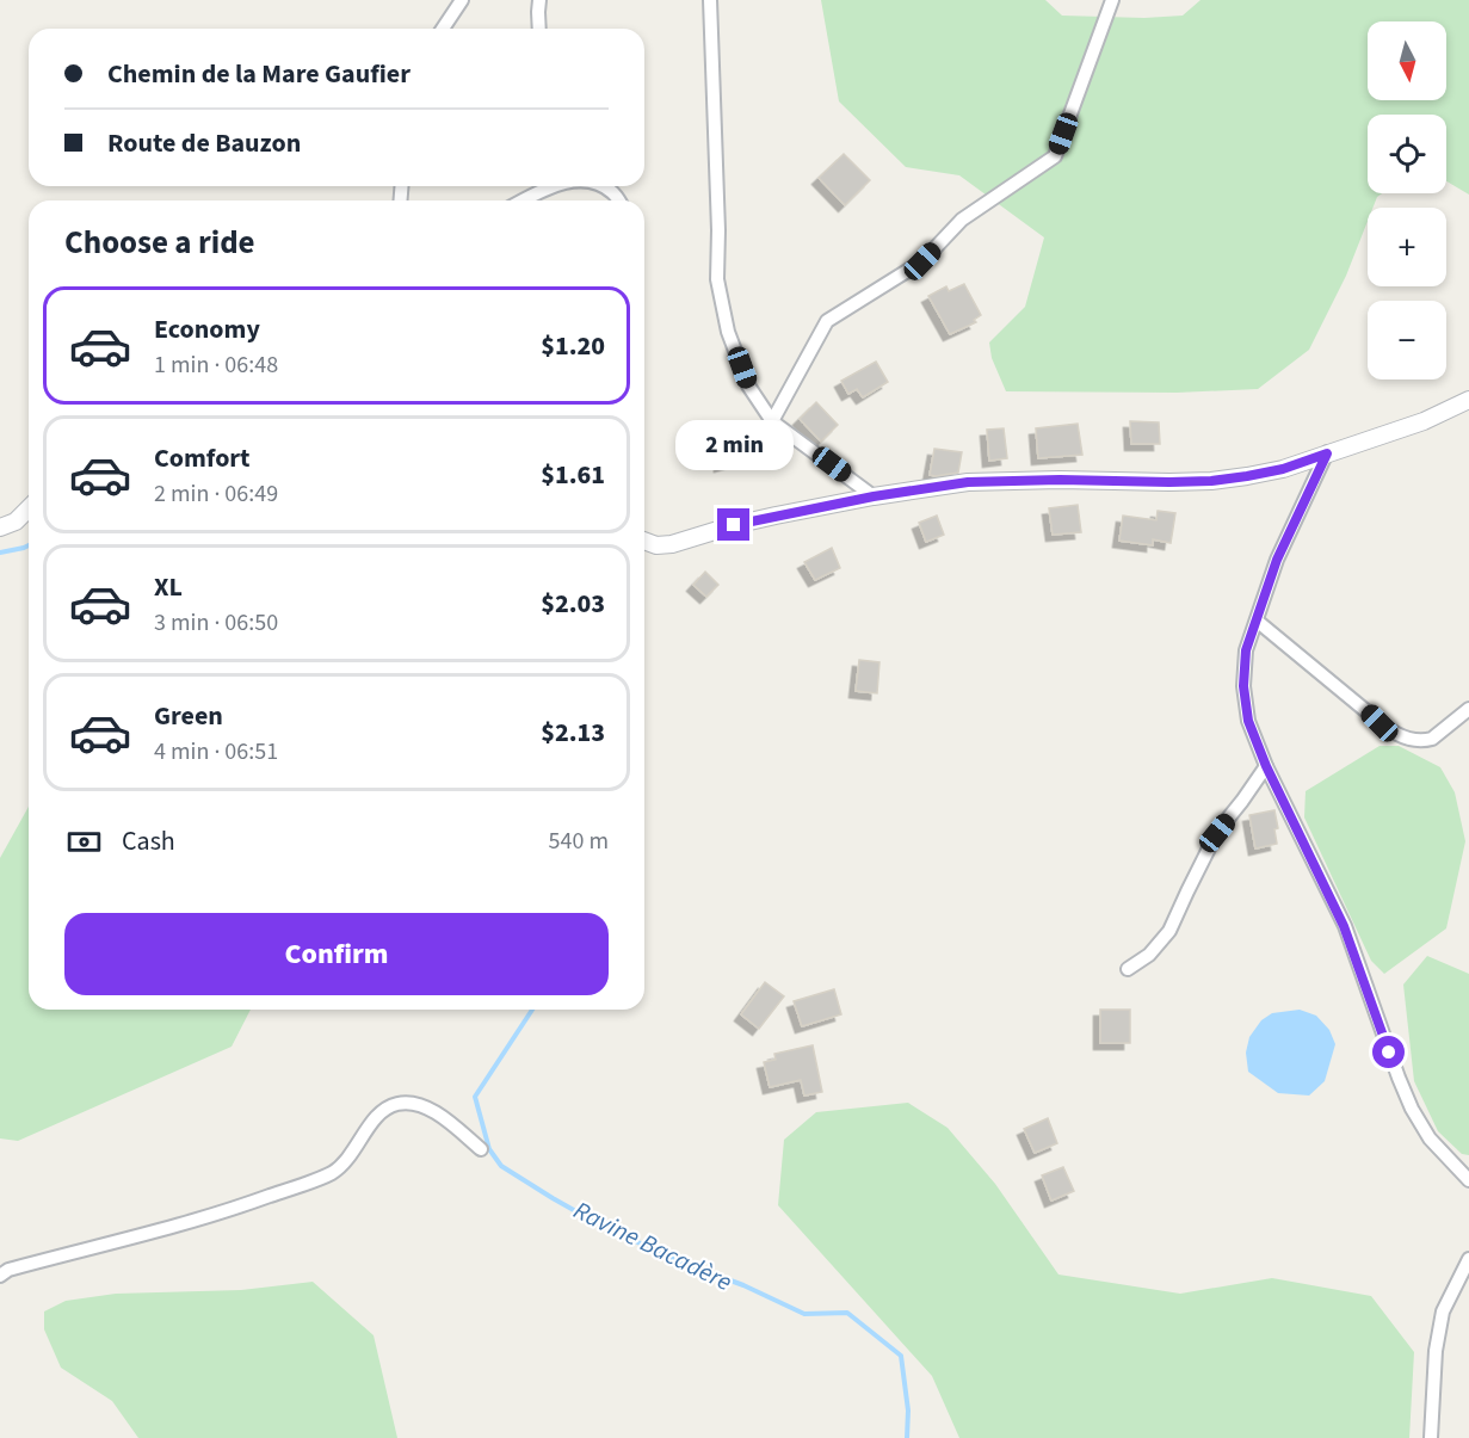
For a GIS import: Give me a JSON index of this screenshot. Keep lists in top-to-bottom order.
{
  "water": ["Ravine Bacadère"],
  "north": "bottom",
  "page": {
    "map_buttons": ["+", "−"],
    "banner": ["Chemin de la Mare Gaufier", "Route de Bauzon"],
    "heading": "Choose a ride",
    "list": [
      {
        "name": "Economy",
        "note": "1 min · 06:48",
        "value": "$1.20"
      },
      {
        "name": "Comfort",
        "note": "2 min · 06:49",
        "value": "$1.61"
      },
      {
        "name": "XL",
        "note": "3 min · 06:50",
        "value": "$2.03"
      },
      {
        "name": "Green",
        "note": "4 min · 06:51",
        "value": "$2.13"
      }
    ],
    "bubble": "2 min",
    "pay": ["Cash", "540 m"],
    "buttons": "Confirm"
  }
}
